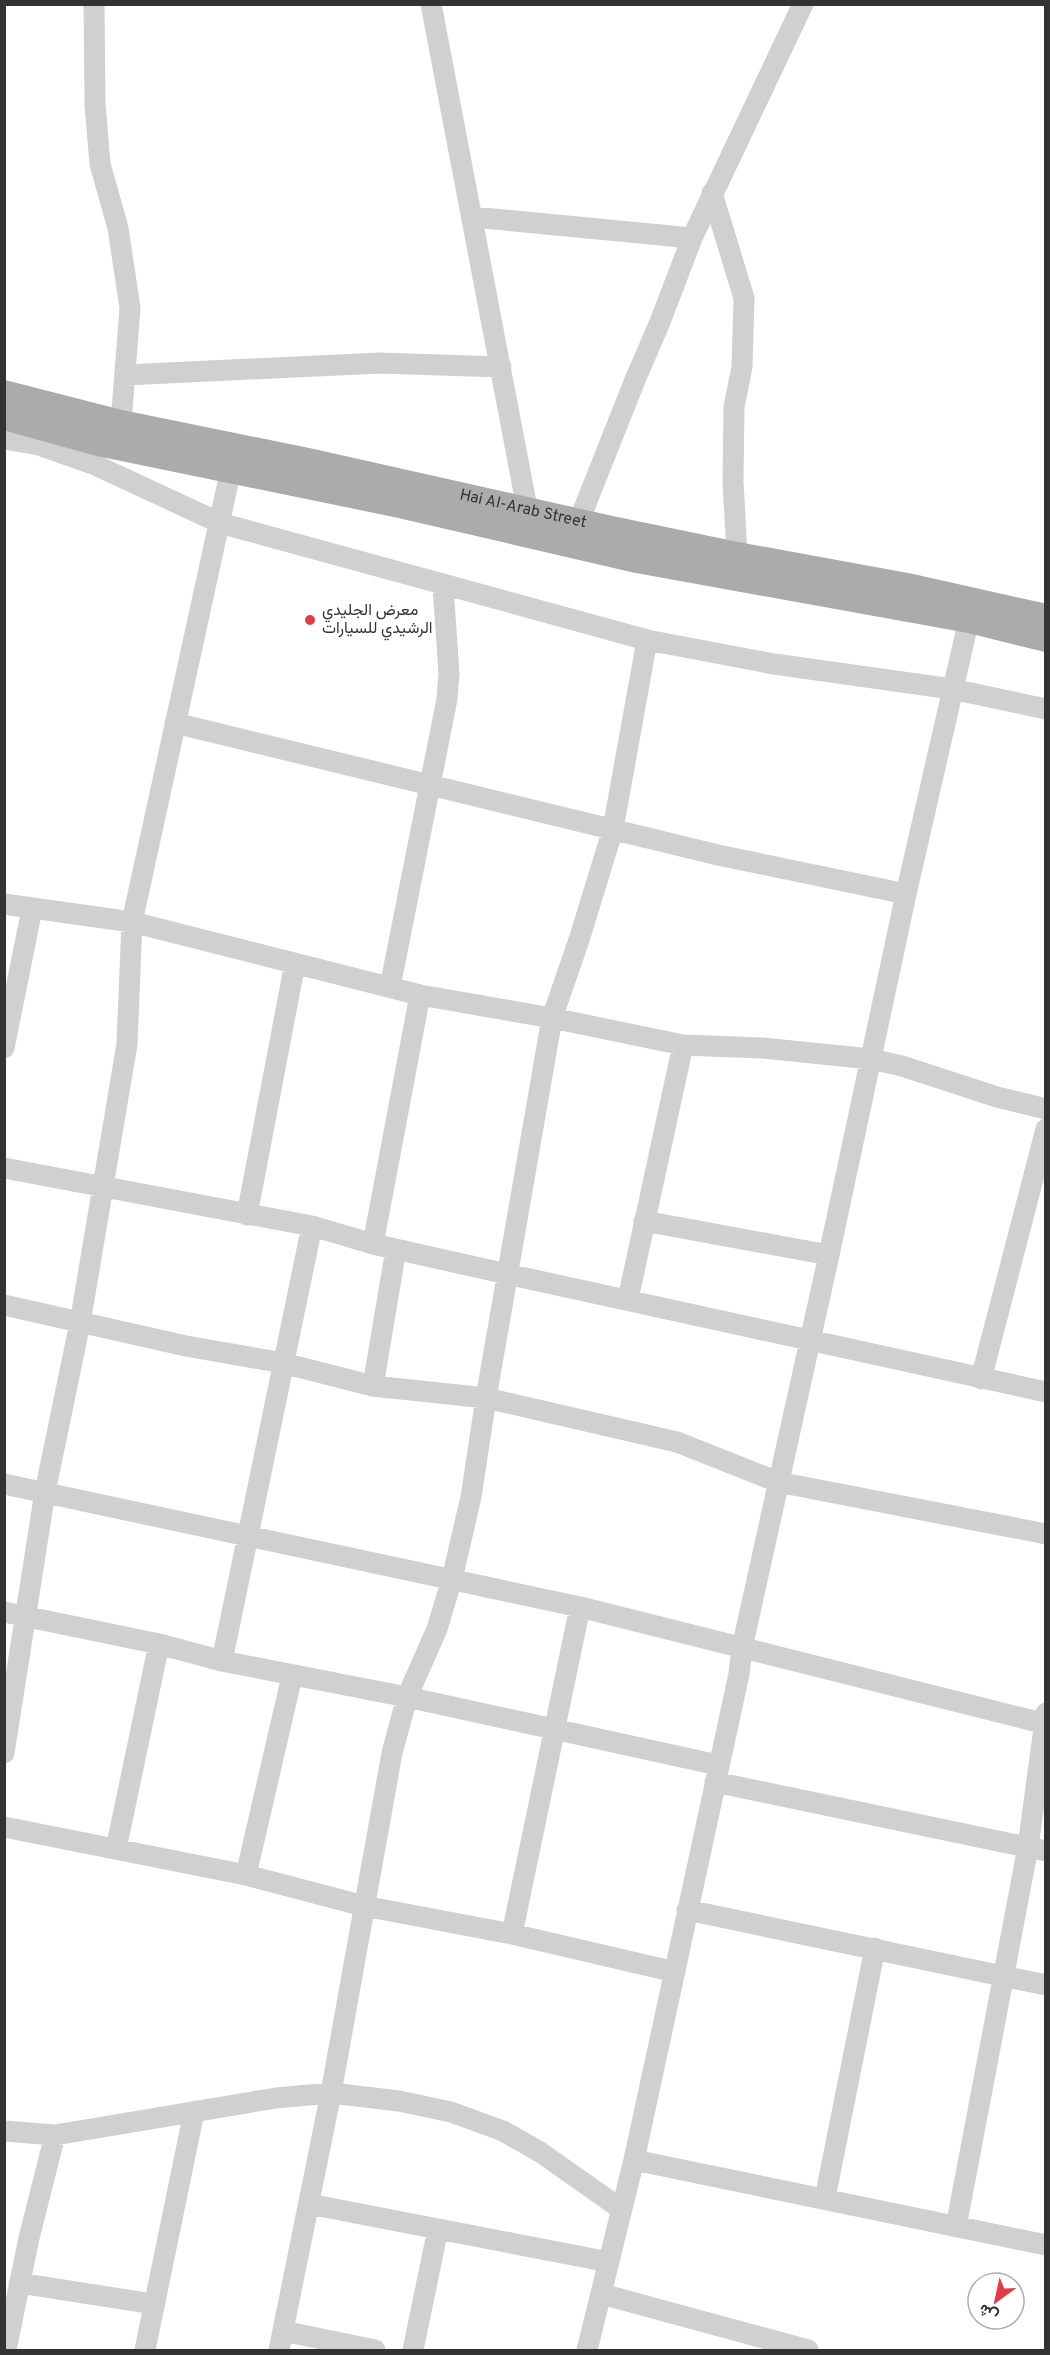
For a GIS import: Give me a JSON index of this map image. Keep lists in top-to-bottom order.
{
  "streets": {
    "main road": ["Hai Al-Arab Street"]
  },
  "places": ["معرض الجليدي الرشيدي للسيارات"],
  "north": "bottom left"
}
